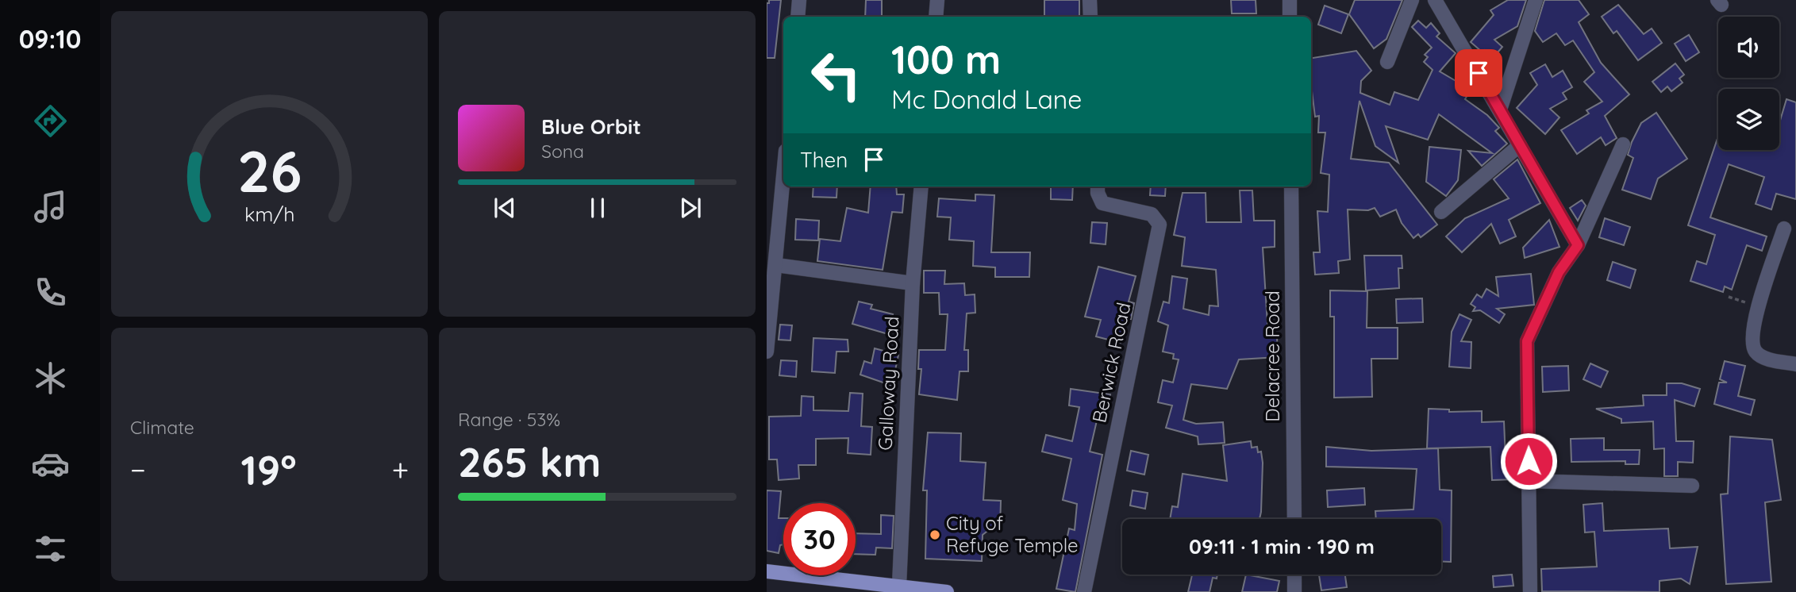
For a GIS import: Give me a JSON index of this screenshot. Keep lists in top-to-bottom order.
{
  "streets": {
    "street": ["Delacree Road", "Berwick Road", "Galloway Road"]
  },
  "places": ["City of Refuge Temple"],
  "page": {
    "tabs": "09:10",
    "turn": ["100 m", "Mc Donald Lane"],
    "song": ["Blue Orbit", "Sona"],
    "then": "Then",
    "tile": [
      "Climate",
      ["Range · 53%", "265 km"]
    ],
    "heat": ["−", "19°", "+"],
    "limit": "30",
    "trip": "09:11 · 1 min · 190 m",
    "gauge": ["26", "km/h"]
  }
}
